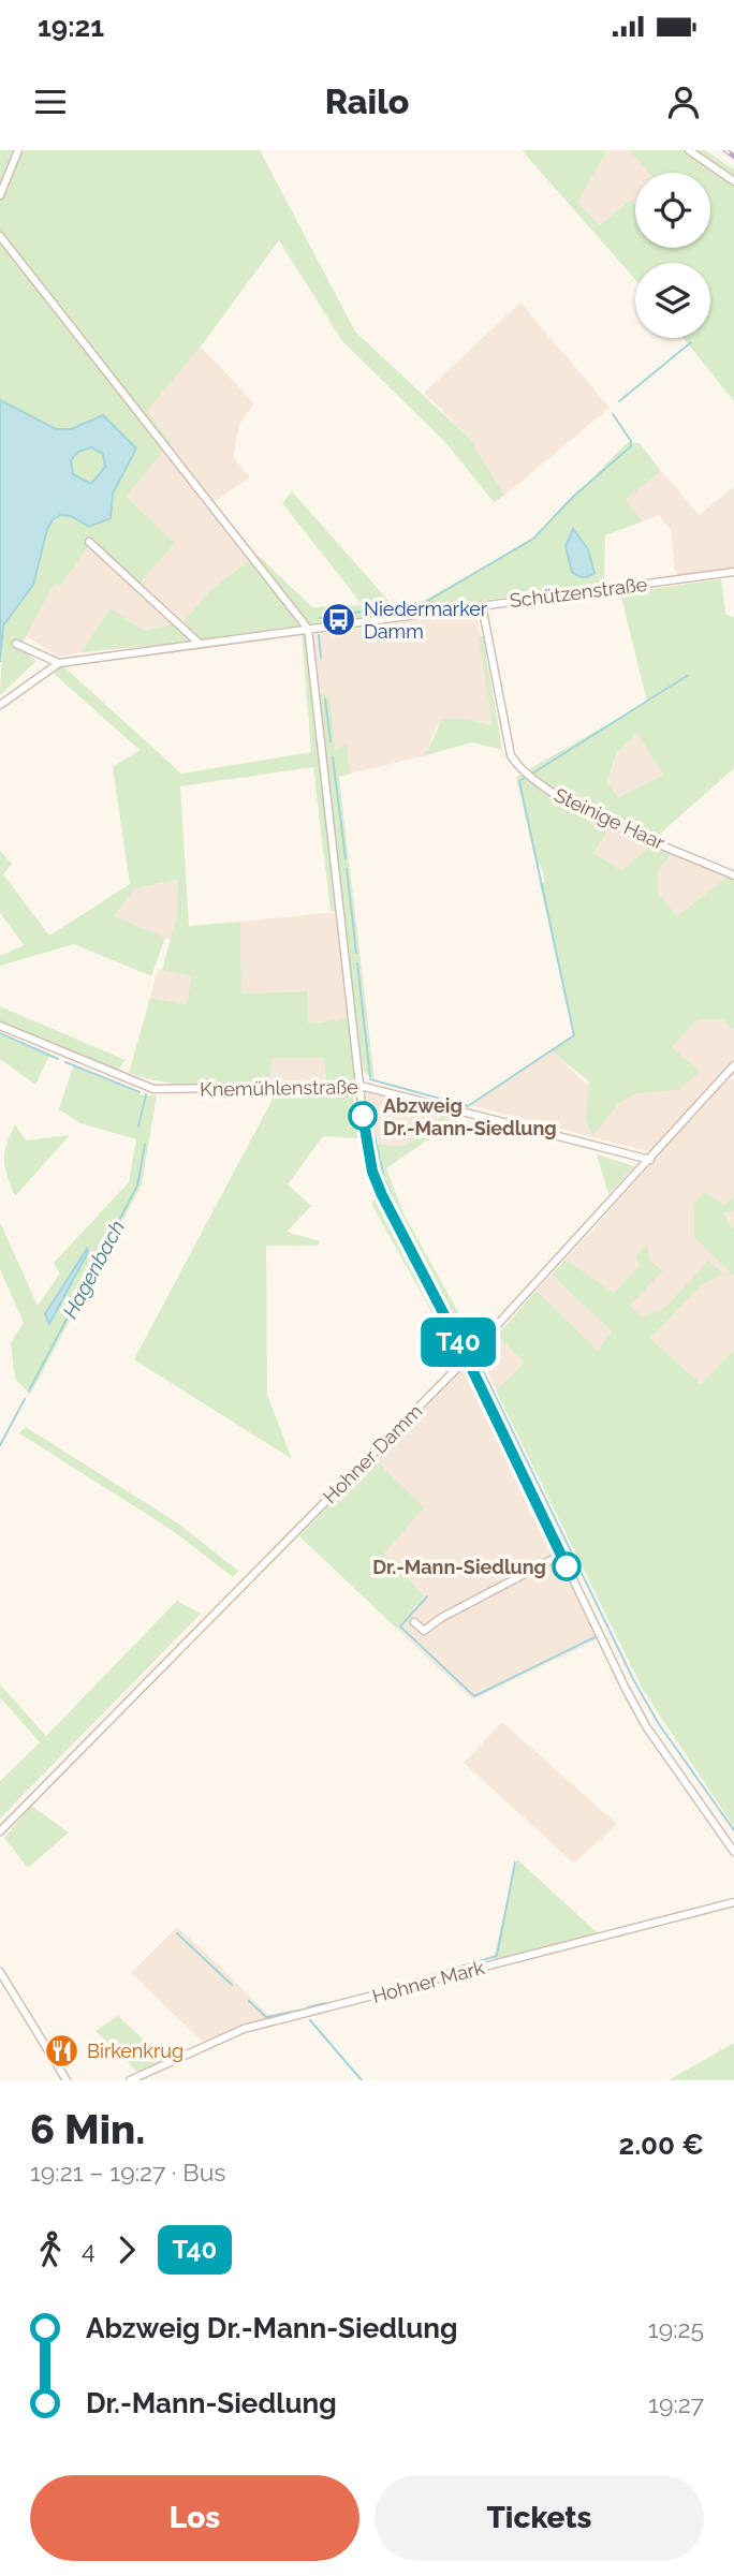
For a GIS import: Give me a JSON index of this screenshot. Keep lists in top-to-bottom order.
{
  "streets": {
    "street": [
      "Schützenstraße",
      "Steinige Haar",
      "Knemühlenstraße",
      "Hohner Damm",
      "Hohner Mark"
    ]
  },
  "crossings": [
    ["Schützenstraße", "Steinige Haar"],
    ["Knemühlenstraße", "Hohner Damm"]
  ],
  "water": ["Hagenbach"],
  "places": {
    "bus stop": ["Niedermarker Damm"],
    "other": ["Abzweig Dr.-Mann-Siedlung", "Dr.-Mann-Siedlung"],
    "restaurant": ["Birkenkrug"]
  },
  "lines": ["bus line T40"],
  "page": {
    "status": "19:21",
    "header": "Railo",
    "on_map": "T40",
    "heading": ["6 Min.", "19:21 – 19:27 · Bus", "2.00 €"],
    "legs": ["4", "T40"],
    "list": [
      {
        "name": "Abzweig Dr.-Mann-Siedlung",
        "value": "19:25"
      },
      {
        "name": "Dr.-Mann-Siedlung",
        "value": "19:27"
      }
    ],
    "buttons": ["Los", "Tickets"]
  }
}
